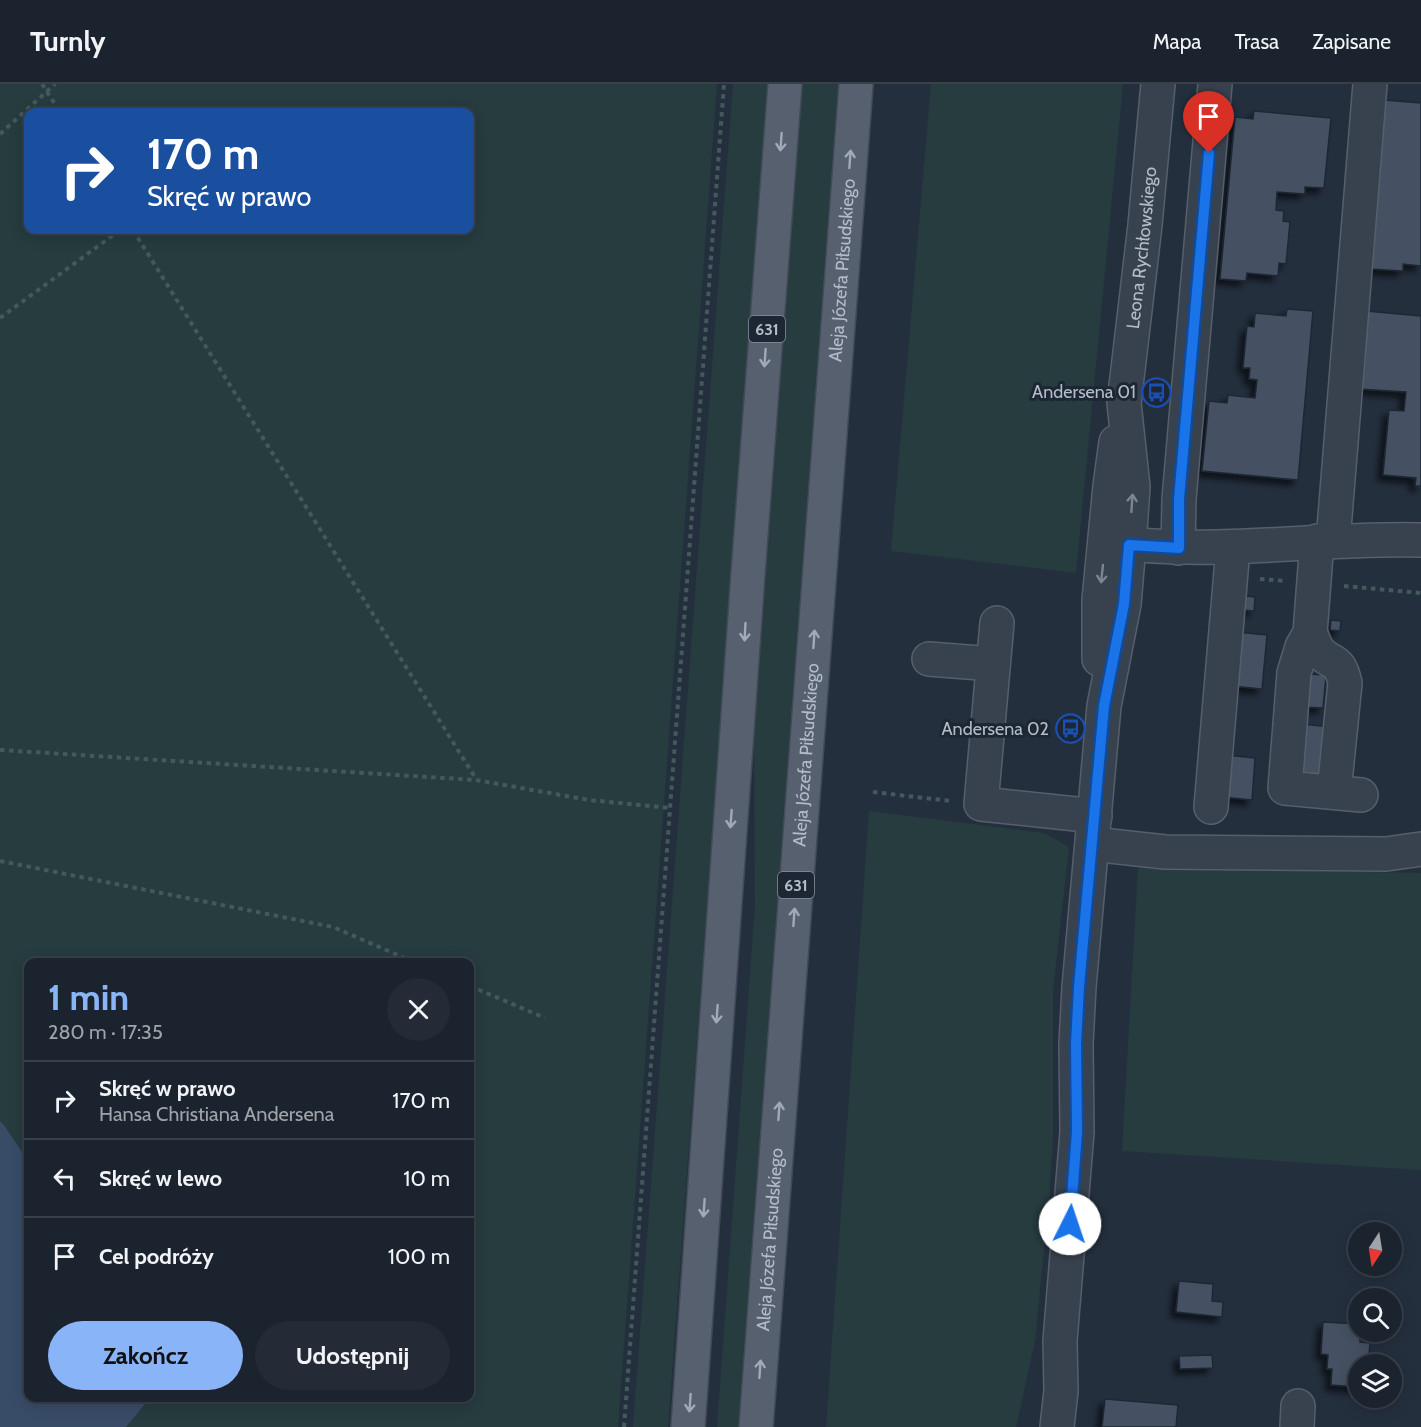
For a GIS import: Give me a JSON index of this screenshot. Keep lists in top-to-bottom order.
{
  "streets": {
    "main road": ["Aleja Józefa Piłsudskiego", "631"],
    "street": ["Leona Rychłowskiego"]
  },
  "places": {
    "bus stop": ["Andersena 01", "Andersena 02"]
  },
  "north": "bottom",
  "page": {
    "header": "Turnly",
    "nav": ["Mapa", "Trasa", "Zapisane"],
    "turn": ["170 m", "Skręć w prawo"],
    "heading": ["1 min", "280 m · 17:35"],
    "list": [
      {
        "name": "Skręć w prawo",
        "note": "Hansa Christiana Andersena",
        "value": "170 m"
      },
      {
        "name": "Skręć w lewo",
        "value": "10 m"
      },
      {
        "name": "Cel podróży",
        "value": "100 m"
      }
    ],
    "buttons": ["Zakończ", "Udostępnij"]
  }
}
